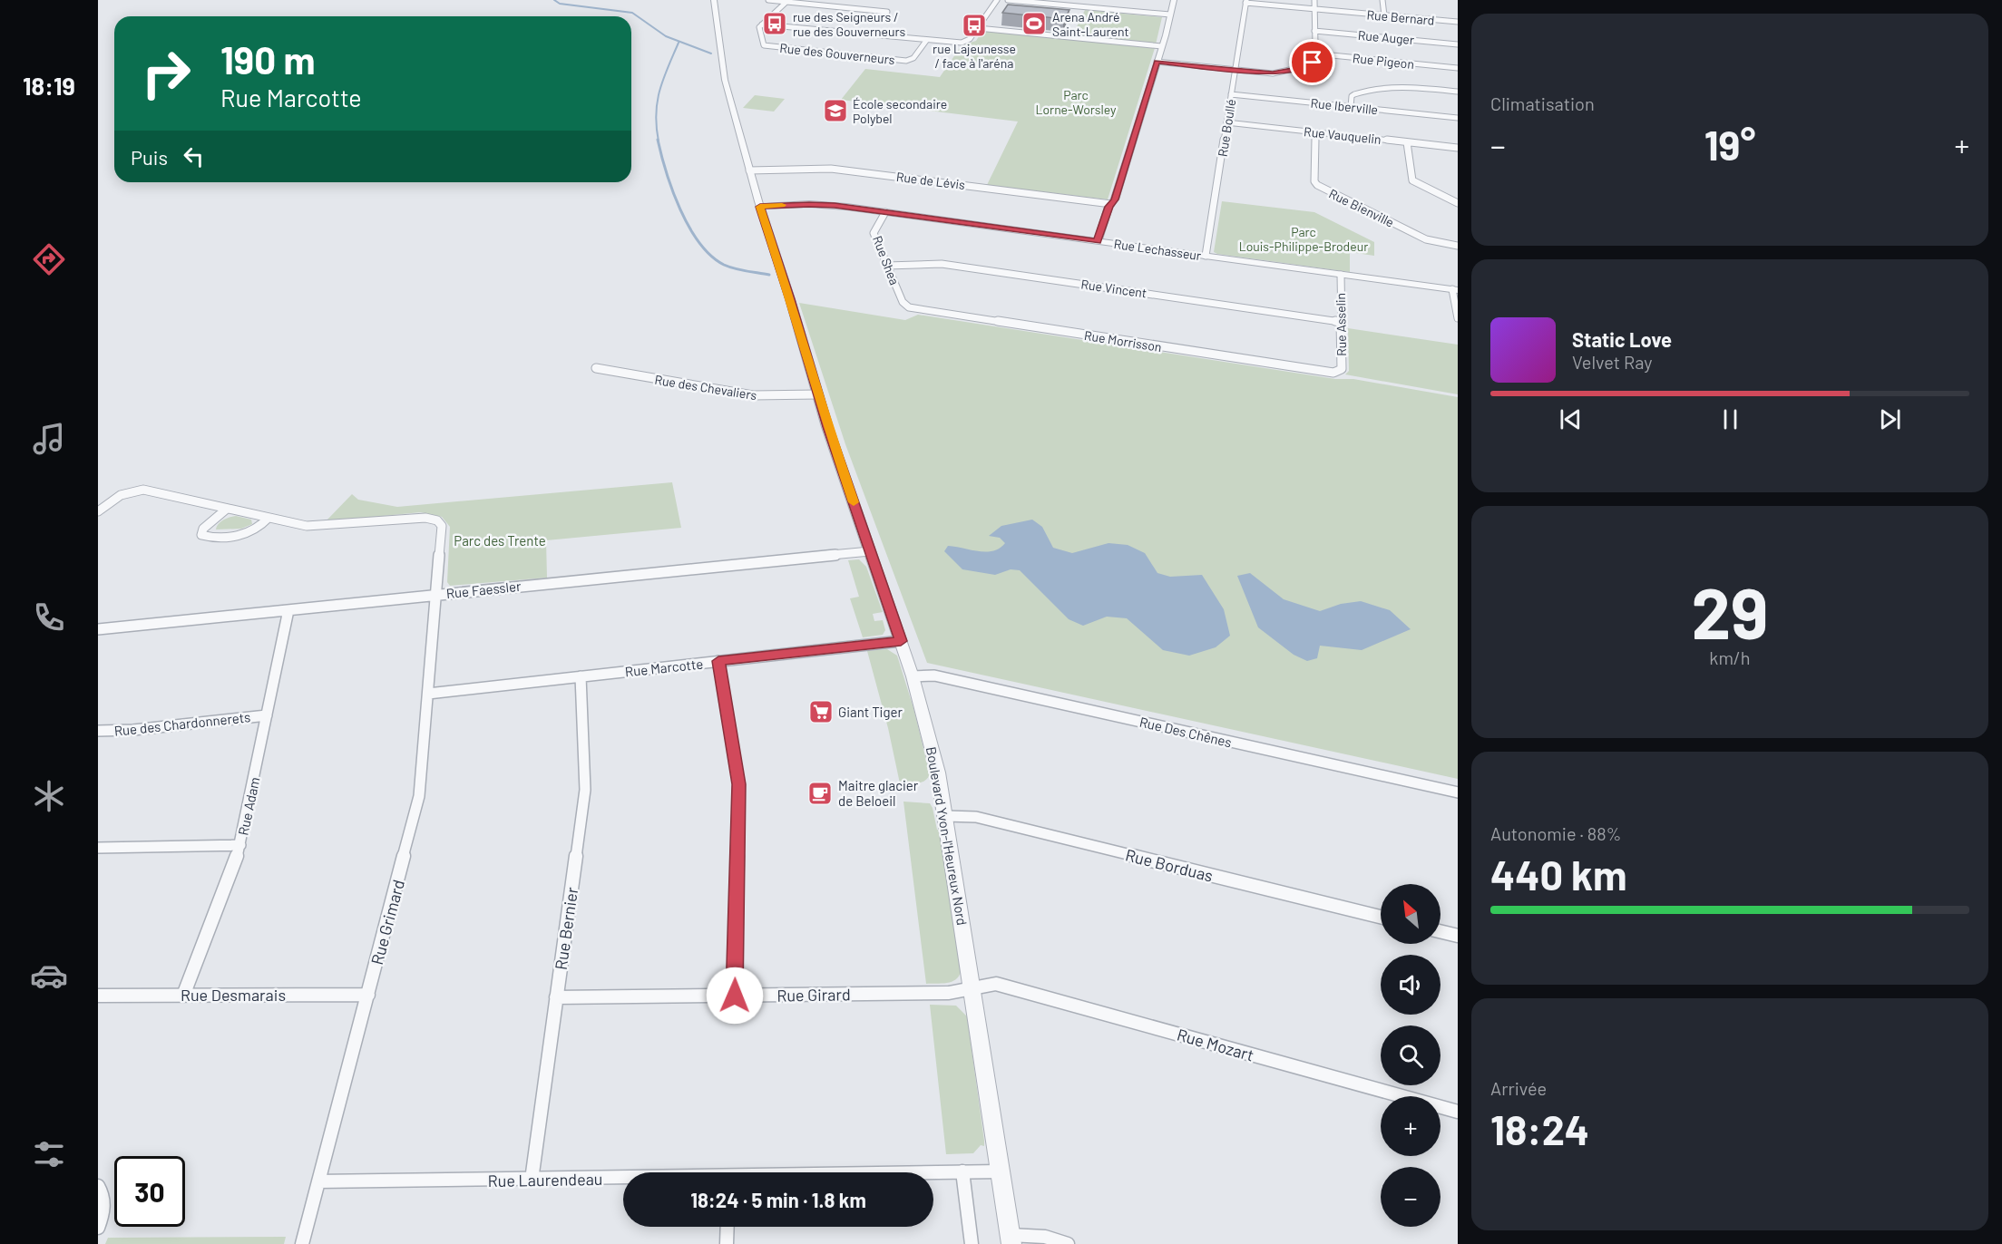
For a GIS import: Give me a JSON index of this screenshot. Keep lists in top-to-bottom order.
{
  "streets": {
    "street": [
      "Rue Bernard",
      "Rue Auger",
      "Rue des Gouverneurs",
      "Rue Pigeon",
      "Rue Iberville",
      "Rue Boullé",
      "Rue Vauquelin",
      "Rue de Lévis",
      "Rue Bienville",
      "Rue Lechasseur",
      "Rue Shea",
      "Rue Vincent",
      "Rue Asselin",
      "Rue Morrisson",
      "Rue des Chevaliers",
      "Rue Faessler",
      "Rue Marcotte",
      "Rue des Chardonnerets",
      "Rue Des Chênes",
      "Rue Adam",
      "Boulevard Yvon-l'Heureux Nord",
      "Rue Borduas",
      "Rue Grimard",
      "Rue Bernier",
      "Rue Desmarais",
      "Rue Girard",
      "Rue Mozart",
      "Rue Laurendeau"
    ]
  },
  "crossings": [
    ["Rue Bernard", "Rue Boullé"],
    ["Rue Iberville", "Rue Boullé"],
    ["Rue Boullé", "Rue Vauquelin"],
    ["Rue Boullé", "Rue Lechasseur"],
    ["Rue Vauquelin", "Rue Bienville"],
    ["Rue de Lévis", "Boulevard Yvon-l'Heureux Nord"],
    ["Rue Lechasseur", "Rue Shea"],
    ["Rue Lechasseur", "Rue Asselin"],
    ["Rue Lechasseur", "Boulevard Yvon-l'Heureux Nord"],
    ["Rue Shea", "Rue Vincent"],
    ["Rue Shea", "Rue Morrisson"],
    ["Rue Vincent", "Rue Asselin"],
    ["Rue Asselin", "Rue Morrisson"],
    ["Rue des Chevaliers", "Boulevard Yvon-l'Heureux Nord"],
    ["Rue Faessler", "Rue Adam"],
    ["Rue Faessler", "Boulevard Yvon-l'Heureux Nord"],
    ["Rue Faessler", "Rue Grimard"],
    ["Rue Marcotte", "Boulevard Yvon-l'Heureux Nord"],
    ["Rue Marcotte", "Rue Grimard"],
    ["Rue Marcotte", "Rue Bernier"],
    ["Rue des Chardonnerets", "Rue Adam"],
    ["Rue Des Chênes", "Boulevard Yvon-l'Heureux Nord"],
    ["Rue Adam", "Rue Desmarais"],
    ["Boulevard Yvon-l'Heureux Nord", "Rue Borduas"],
    ["Boulevard Yvon-l'Heureux Nord", "Rue Girard"],
    ["Boulevard Yvon-l'Heureux Nord", "Rue Mozart"],
    ["Boulevard Yvon-l'Heureux Nord", "Rue Laurendeau"],
    ["Rue Grimard", "Rue Desmarais"],
    ["Rue Grimard", "Rue Laurendeau"],
    ["Rue Bernier", "Rue Girard"],
    ["Rue Bernier", "Rue Laurendeau"],
    ["Rue Girard", "Rue Mozart"]
  ],
  "parks": ["Parc Lorne-Worsley", "Parc Louis-Philippe-Brodeur", "Parc des Trente"],
  "places": {
    "bus stop": ["rue des Seigneurs / rue des Gouverneurs", "rue Lajeunesse / face à l'aréna"],
    "sports": ["Arena André Saint-Laurent"],
    "school or university": ["École secondaire Polybel"],
    "supermarket": ["Giant Tiger"],
    "cafe": ["Maitre glacier de Beloeil"]
  },
  "north": "top left",
  "page": {
    "tabs": "18:19",
    "tile": [
      "Climatisation",
      ["29", "km/h"],
      ["Autonomie · 88%", "440 km"],
      ["Arrivée", "18:24"]
    ],
    "turn": ["190 m", "Rue Marcotte"],
    "heat": ["−", "19°", "+"],
    "then": "Puis",
    "song": ["Static Love", "Velvet Ray"],
    "map_buttons": ["+", "−"],
    "limit": "30",
    "trip": "18:24 · 5 min · 1.8 km"
  }
}
